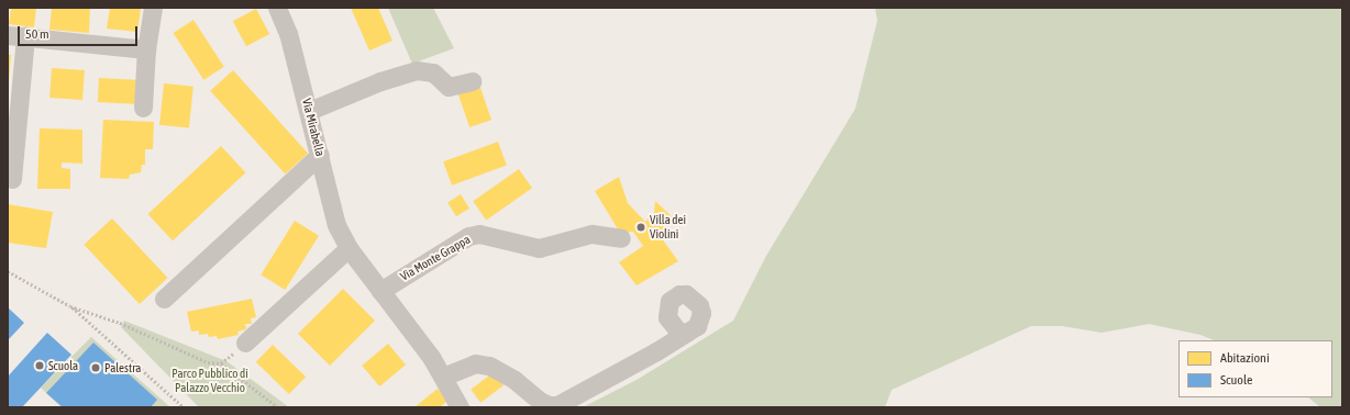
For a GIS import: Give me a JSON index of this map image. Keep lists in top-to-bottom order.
{
  "streets": {
    "street": ["Via Mirabella", "Via Monte Grappa"]
  },
  "crossings": [
    ["Via Mirabella", "Via Monte Grappa"]
  ],
  "parks": ["Parco Pubblico di Palazzo Vecchio"],
  "places": ["Villa dei Violini", "Scuola", "Palestra"],
  "legend": ["Abitazioni", "Scuole"],
  "scale_bar": "50 m"
}
